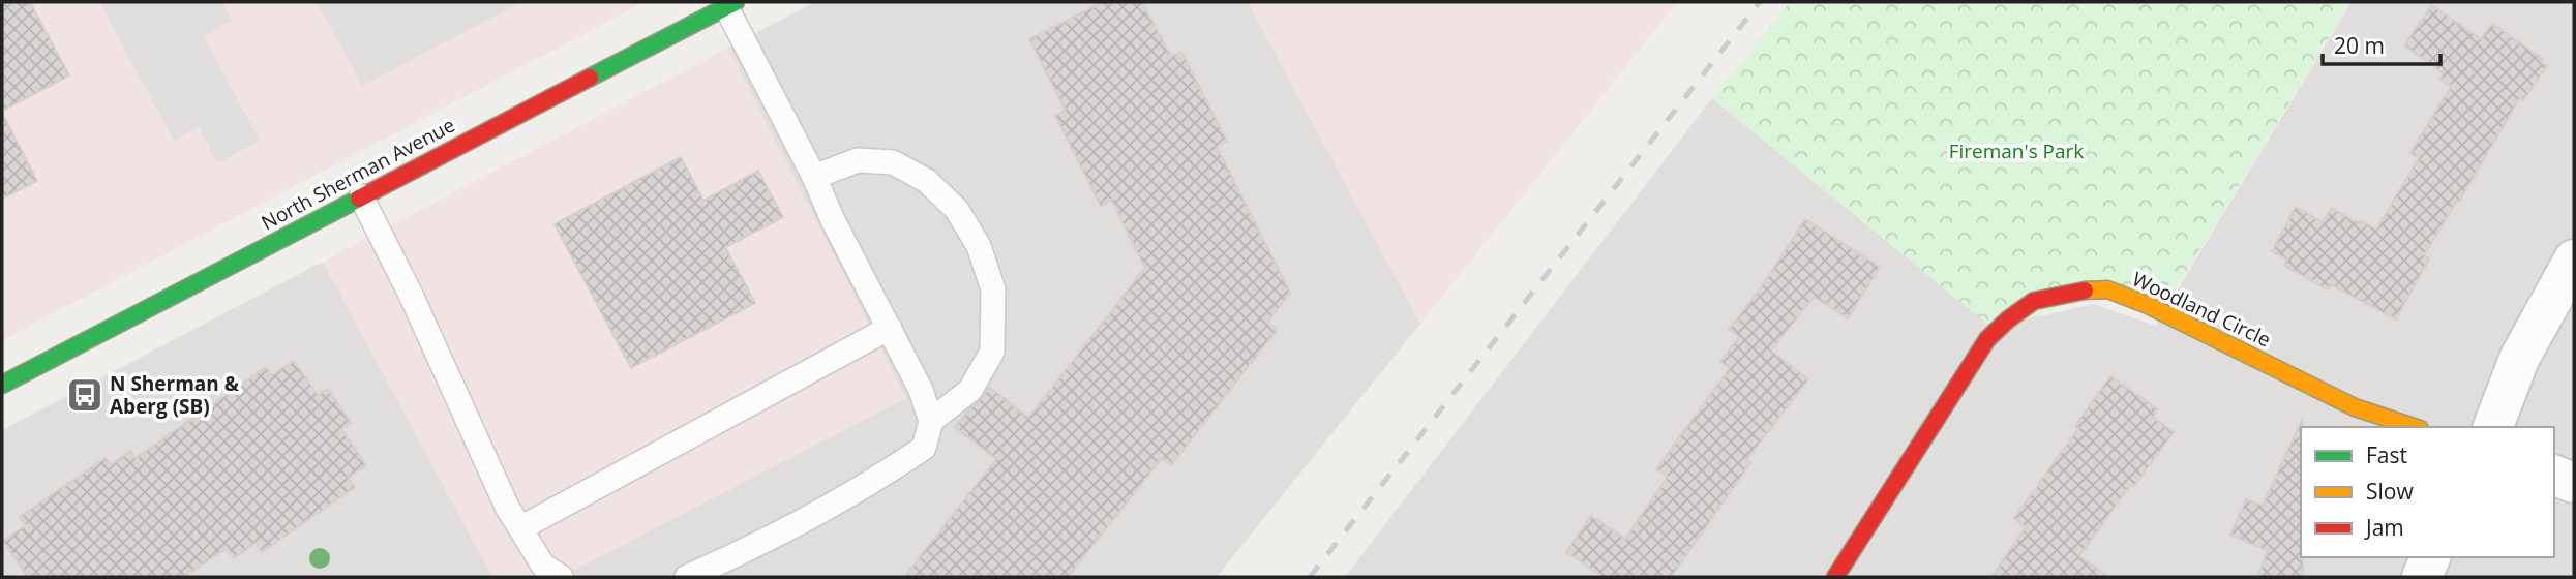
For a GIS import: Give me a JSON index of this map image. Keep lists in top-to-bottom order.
{
  "streets": {
    "street": ["North Sherman Avenue", "Woodland Circle"]
  },
  "parks": ["Fireman's Park"],
  "places": {
    "bus stop": ["N Sherman & Aberg (SB)"]
  },
  "legend": ["Fast", "Slow", "Jam"],
  "scale_bar": "20 m"
}
